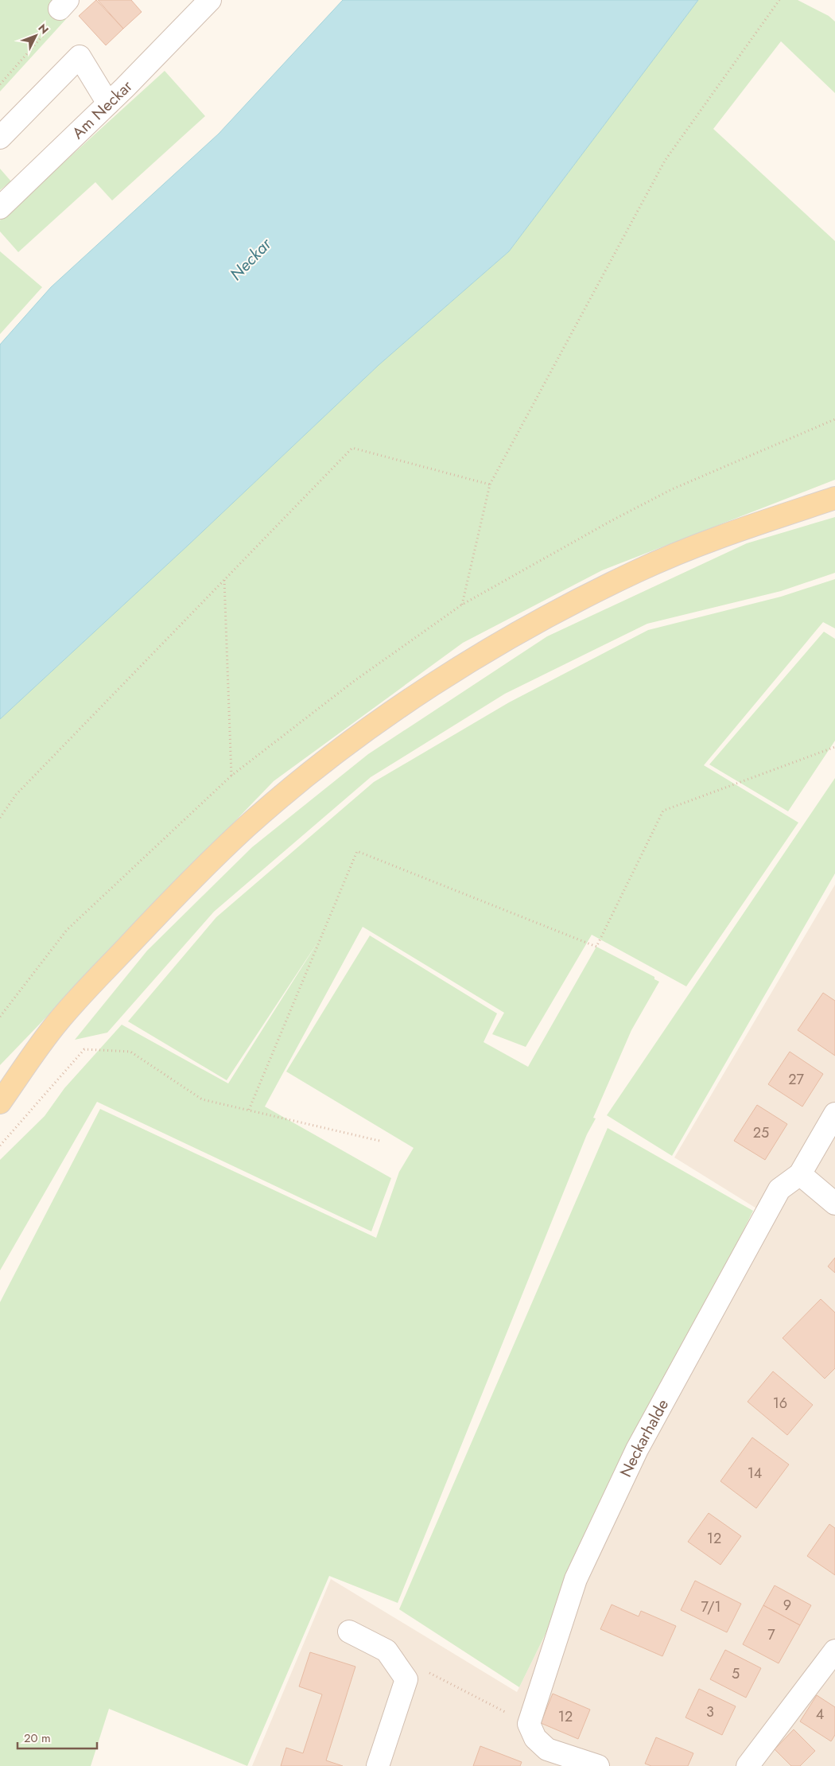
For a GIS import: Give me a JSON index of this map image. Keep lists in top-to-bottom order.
{
  "streets": {
    "street": ["Am Neckar", "Neckarhalde"]
  },
  "water": ["Neckar"],
  "house_numbers": [
    "27",
    "25",
    "16",
    "14",
    "12",
    "9",
    "7/1",
    "7",
    "5",
    "3",
    "4",
    "12"
  ],
  "scale_bar": "20 m",
  "north": "top right"
}
